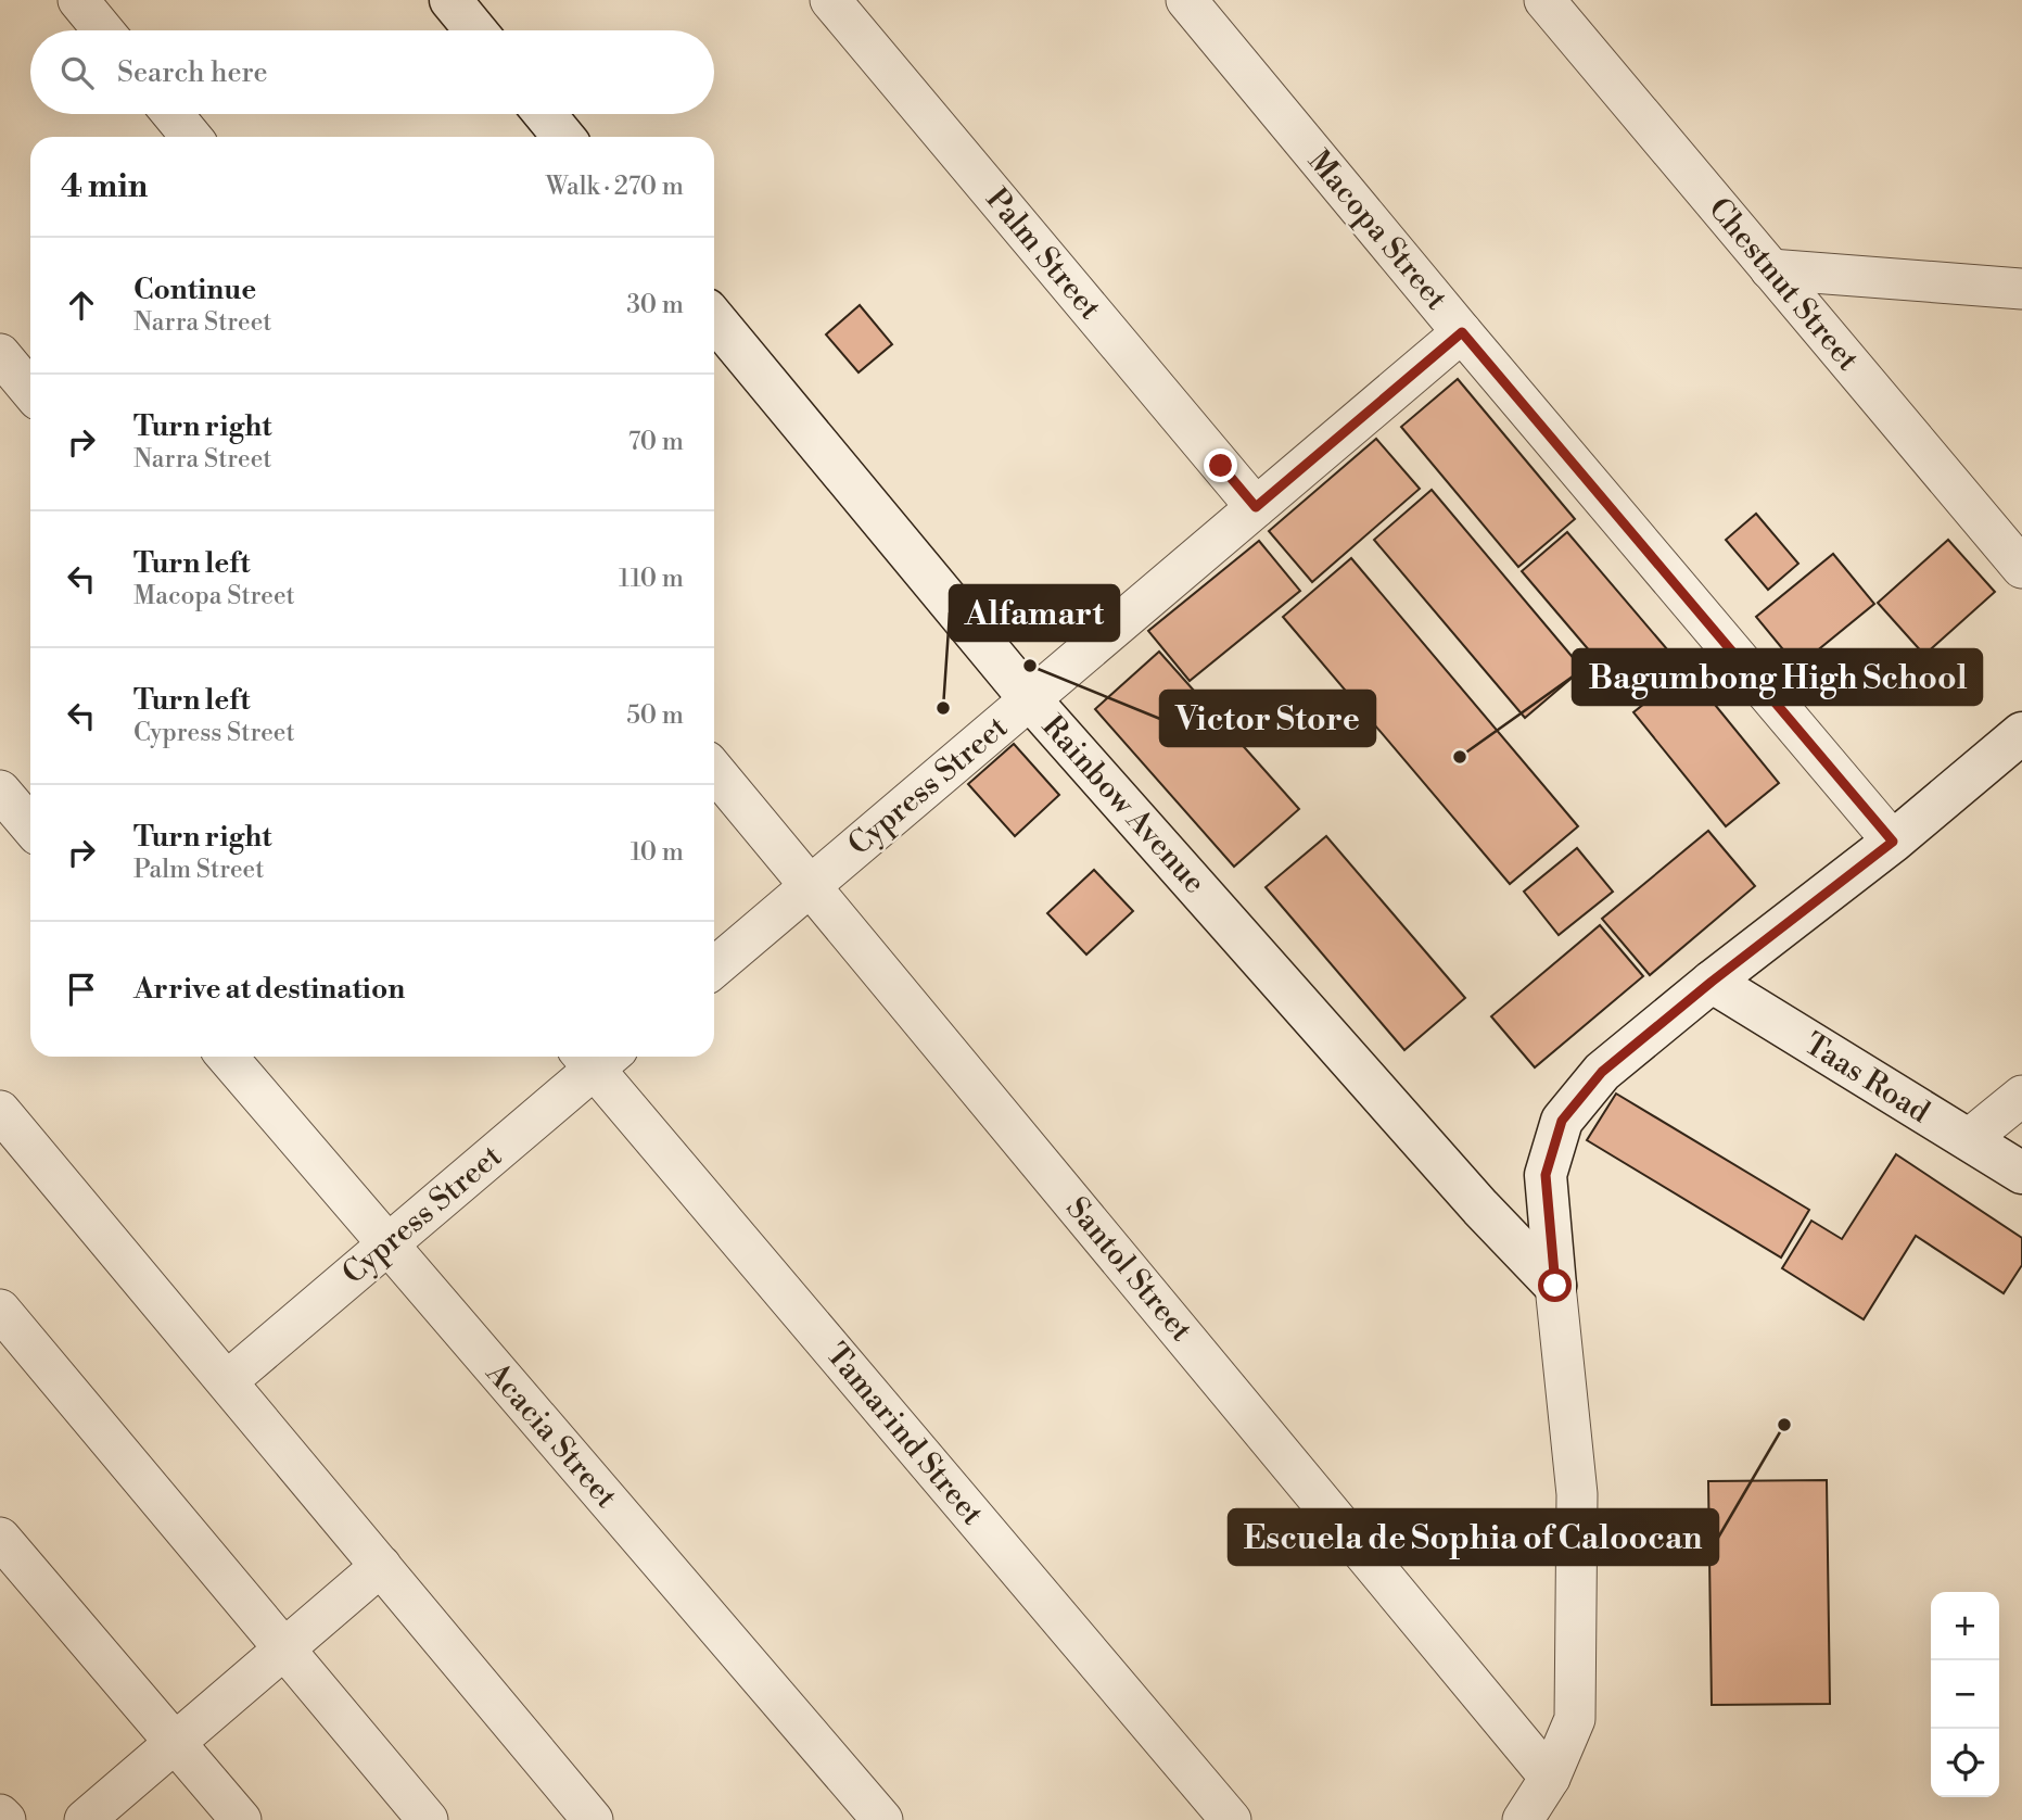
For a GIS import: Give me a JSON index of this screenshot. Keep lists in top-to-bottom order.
{
  "streets": {
    "street": [
      "Macopa Street",
      "Palm Street",
      "Chestnut Street",
      "Cypress Street",
      "Rainbow Avenue",
      "Taas Road",
      "Santol Street",
      "Tamarind Street",
      "Acacia Street"
    ]
  },
  "crossings": [
    ["Macopa Street", "Cypress Street"],
    ["Palm Street", "Cypress Street"],
    ["Cypress Street", "Rainbow Avenue"],
    ["Cypress Street", "Santol Street"],
    ["Cypress Street", "Acacia Street"]
  ],
  "places": [
    "Victor Store",
    "Alfamart",
    "Bagumbong High School",
    "Escuela de Sophia of Caloocan"
  ],
  "page": {
    "search": "Search here",
    "heading": ["4 min", "Walk · 270 m"],
    "list": [
      ["Continue", "Narra Street", "30 m"],
      ["Turn right", "Narra Street", "70 m"],
      ["Turn left", "Macopa Street", "110 m"],
      ["Turn left", "Cypress Street", "50 m"],
      ["Turn right", "Palm Street", "10 m"],
      "Arrive at destination"
    ],
    "map_buttons": ["+", "−"]
  }
}
